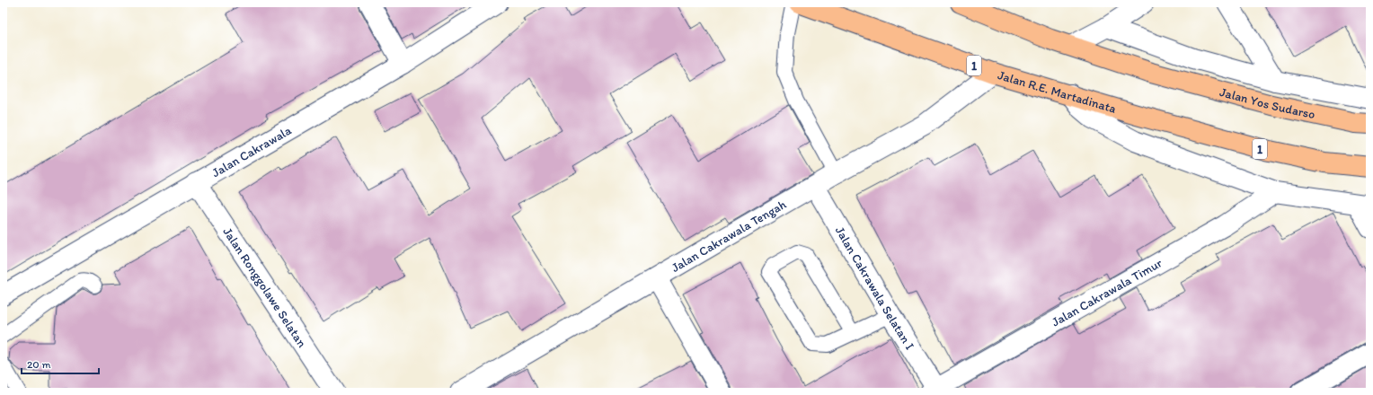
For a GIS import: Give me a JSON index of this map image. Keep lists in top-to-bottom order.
{
  "streets": {
    "highway": ["1", "Jalan R.E. Martadinata", "Jalan Yos Sudarso"],
    "street": [
      "Jalan Cakrawala",
      "Jalan Cakrawala Tengah",
      "Jalan Ronggolawe Selatan",
      "Jalan Cakrawala Selatan I",
      "Jalan Cakrawala Timur"
    ]
  },
  "crossings": [
    ["Jalan R.E. Martadinata", "Jalan Cakrawala Tengah"],
    ["Jalan Cakrawala", "Jalan Ronggolawe Selatan"],
    ["Jalan Cakrawala Tengah", "Jalan Cakrawala Selatan I"],
    ["Jalan Cakrawala Selatan I", "Jalan Cakrawala Timur"]
  ],
  "scale_bar": "20 m"
}
